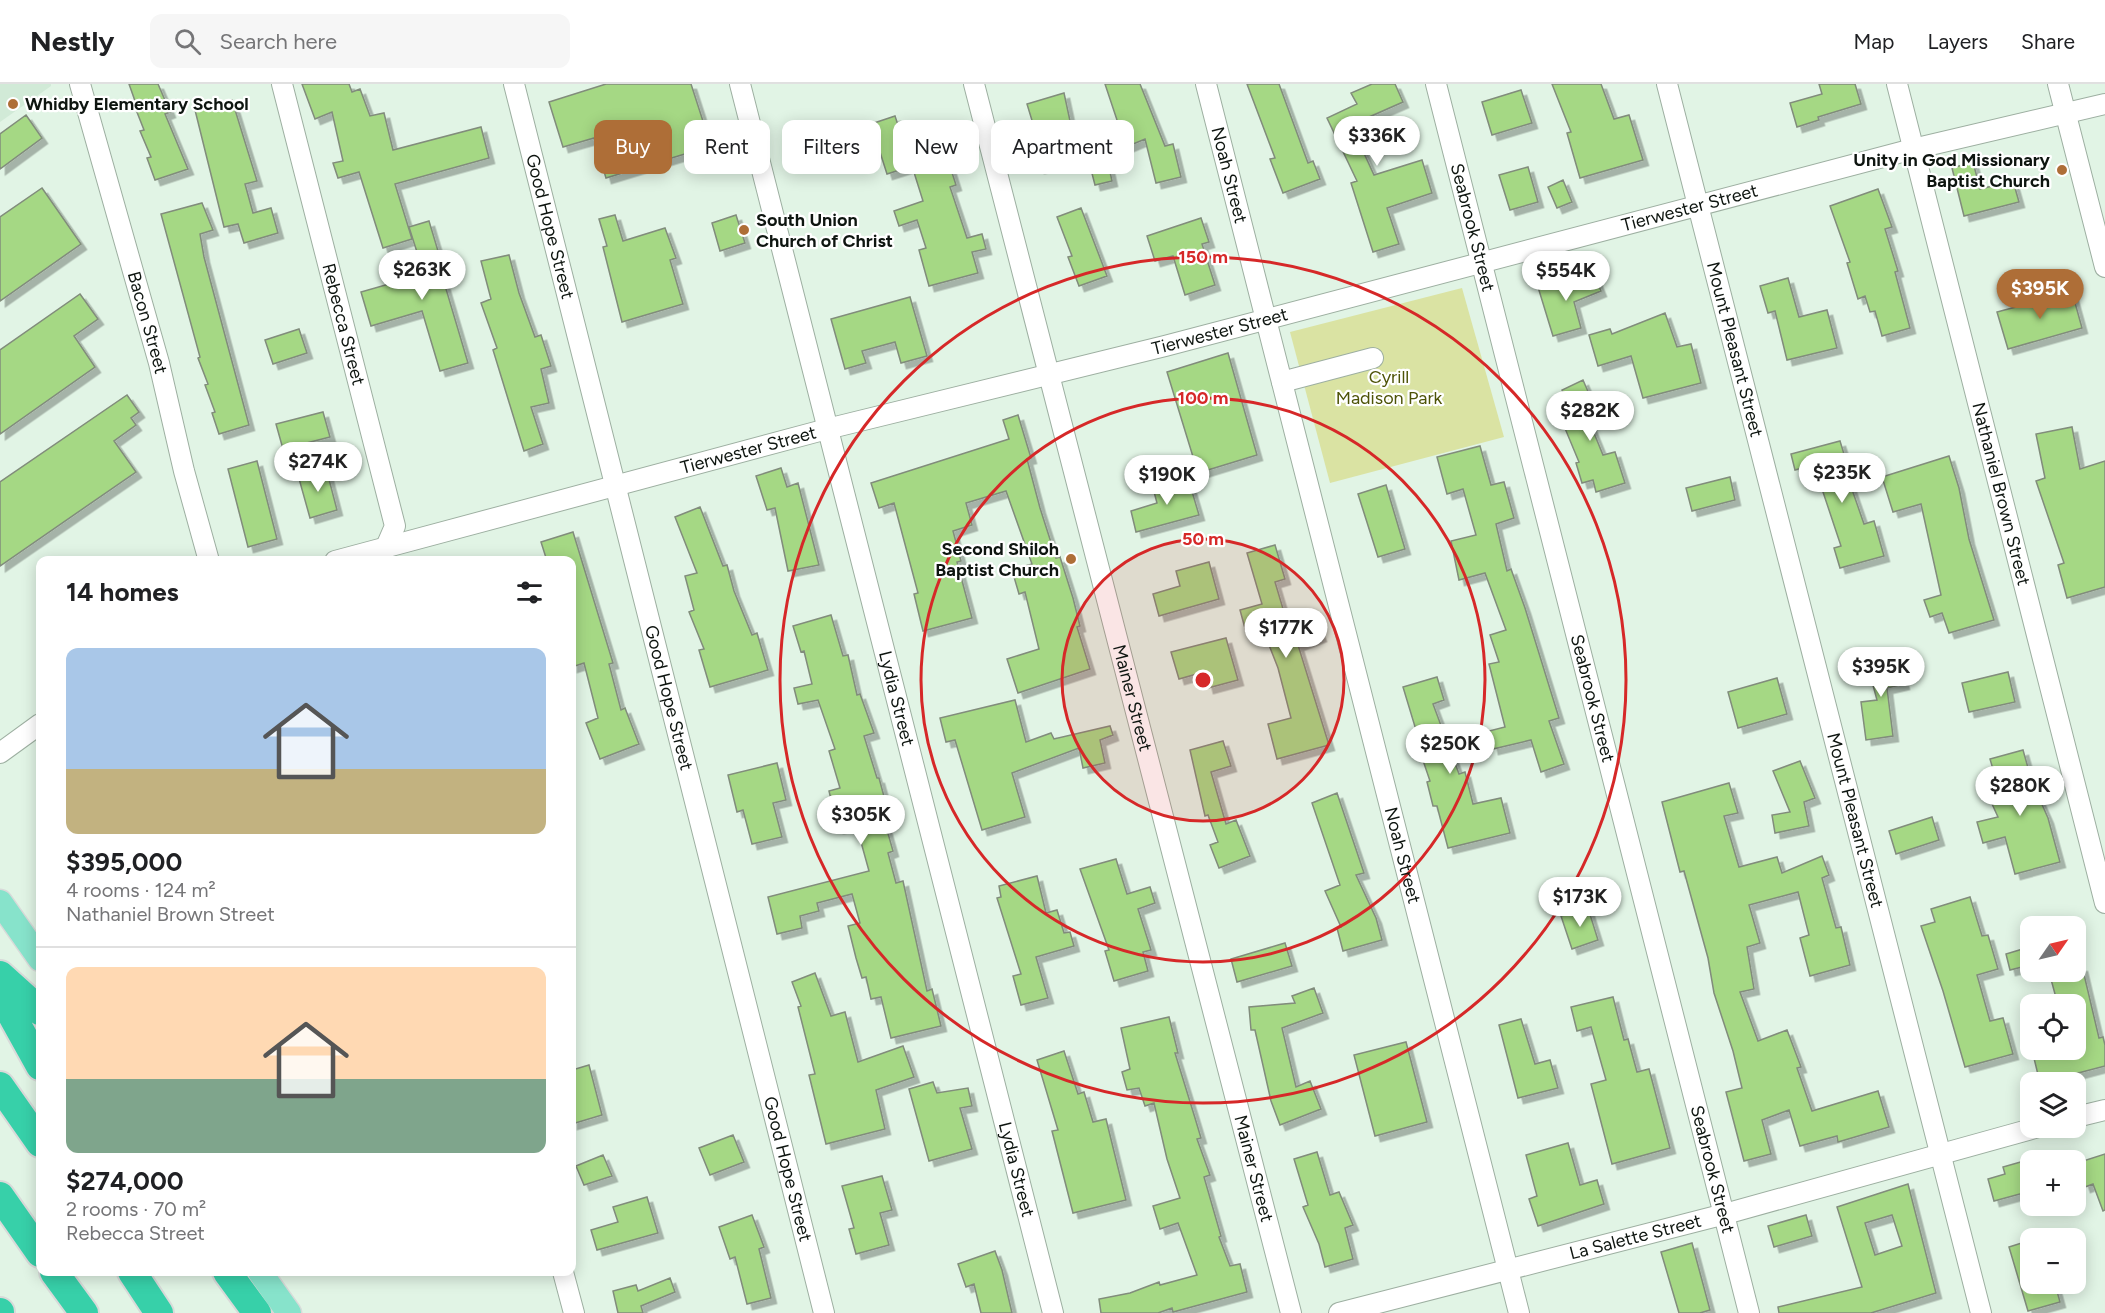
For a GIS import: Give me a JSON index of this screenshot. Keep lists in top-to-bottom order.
{
  "streets": {
    "street": [
      "Noah Street",
      "Tierwester Street",
      "Good Hope Street",
      "Seabrook Street",
      "Bacon Street",
      "Rebecca Street",
      "Mount Pleasant Street",
      "Nathaniel Brown Street",
      "Lydia Street",
      "Mainer Street",
      "La Salette Street"
    ]
  },
  "crossings": [
    ["Noah Street", "Tierwester Street"],
    ["Noah Street", "La Salette Street"],
    ["Tierwester Street", "Good Hope Street"],
    ["Tierwester Street", "Seabrook Street"],
    ["Tierwester Street", "Rebecca Street"],
    ["Tierwester Street", "Mount Pleasant Street"],
    ["Tierwester Street", "Nathaniel Brown Street"],
    ["Tierwester Street", "Lydia Street"],
    ["Tierwester Street", "Mainer Street"],
    ["Seabrook Street", "La Salette Street"],
    ["Mount Pleasant Street", "La Salette Street"]
  ],
  "parks": ["Cyrill Madison Park"],
  "places": [
    "Whidby Elementary School",
    "Unity in God Missionary Baptist Church",
    "South Union Church of Christ",
    "Second Shiloh Baptist Church"
  ],
  "north": "top right",
  "page": {
    "header": "Nestly",
    "search": "Search here",
    "nav": ["Map", "Layers", "Share"],
    "price": [
      "$336K",
      "$263K",
      "$554K",
      "$395K",
      "$282K",
      "$274K",
      "$235K",
      "$190K",
      "$177K",
      "$395K",
      "$250K",
      "$280K",
      "$305K",
      "$173K"
    ],
    "chip": [
      "Buy",
      "Rent",
      "Filters",
      "New",
      "Apartment"
    ],
    "heading": "14 homes",
    "list": [
      {
        "name": "$395,000",
        "note": "4 rooms · 124 m² · Nathaniel Brown Street"
      },
      {
        "name": "$274,000",
        "note": "2 rooms · 70 m² · Rebecca Street"
      }
    ],
    "map_buttons": ["+", "−"]
  },
  "rings": ["150 m", "100 m", "50 m"]
}
